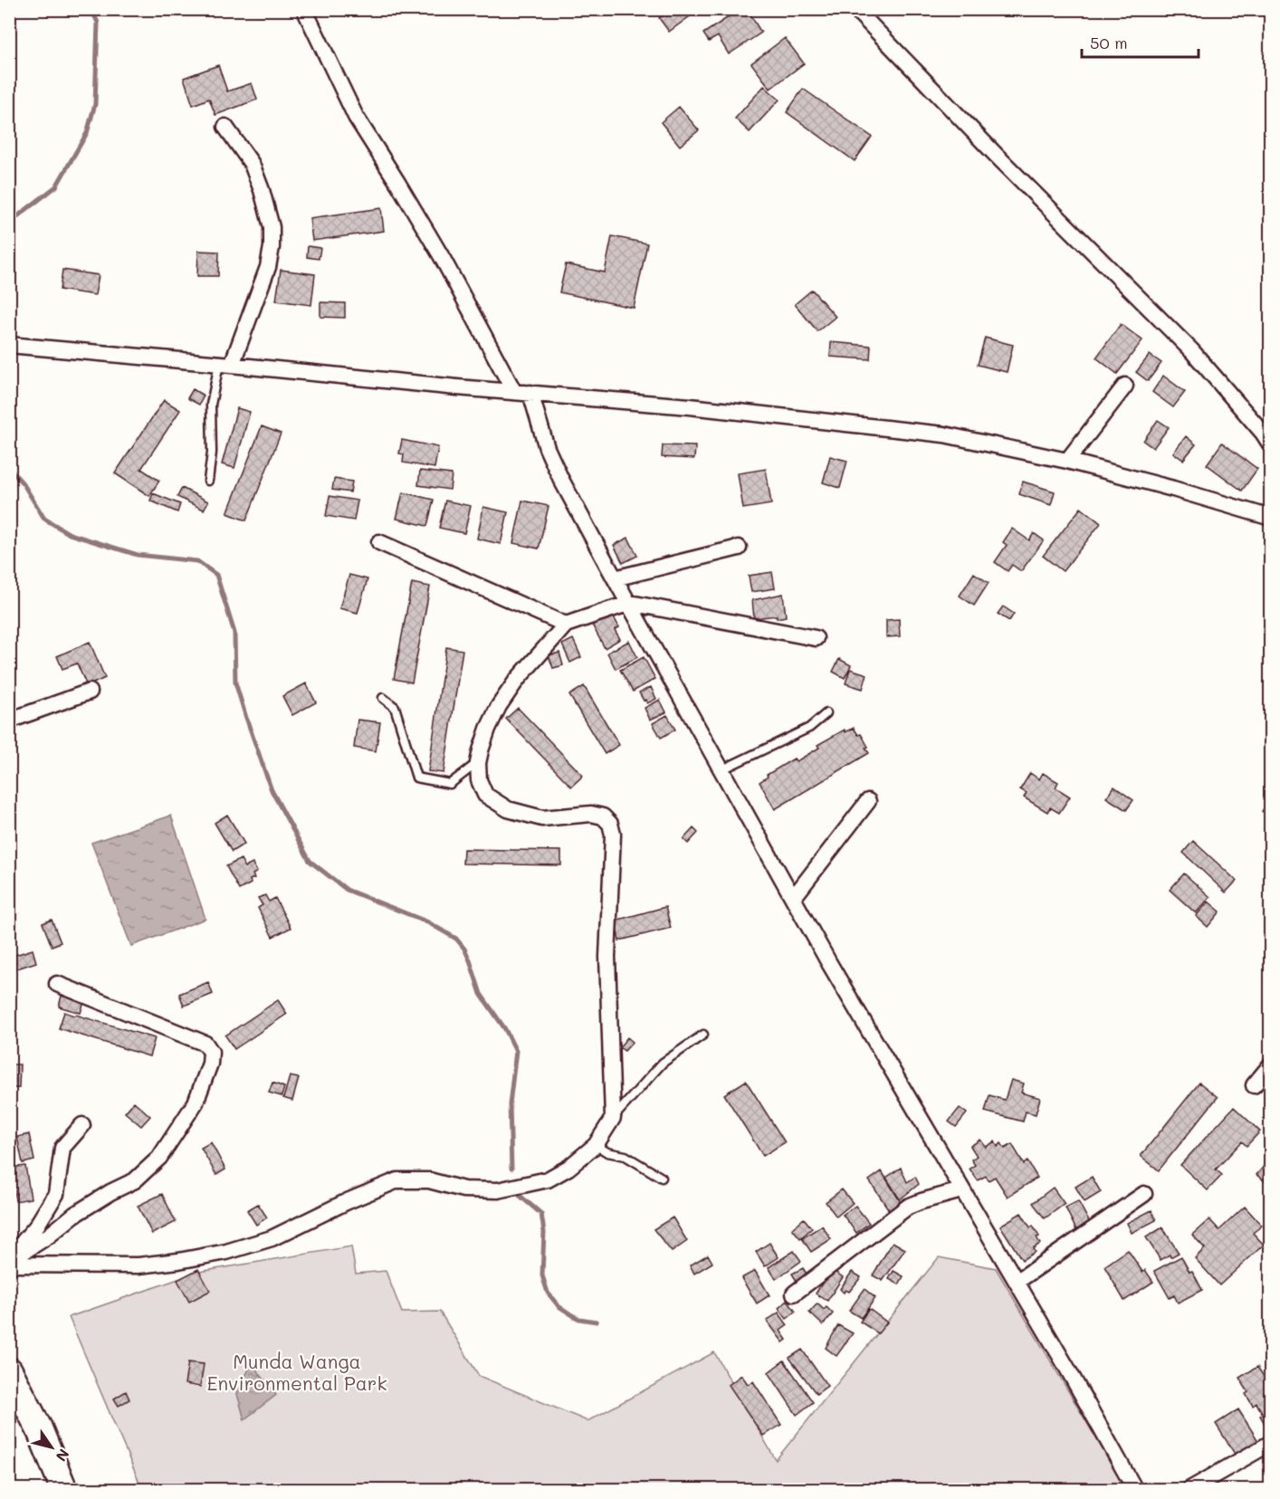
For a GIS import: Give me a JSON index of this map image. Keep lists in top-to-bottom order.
{
  "parks": ["Munda Wanga Environmental Park"],
  "scale_bar": "50 m",
  "north": "bottom right"
}
